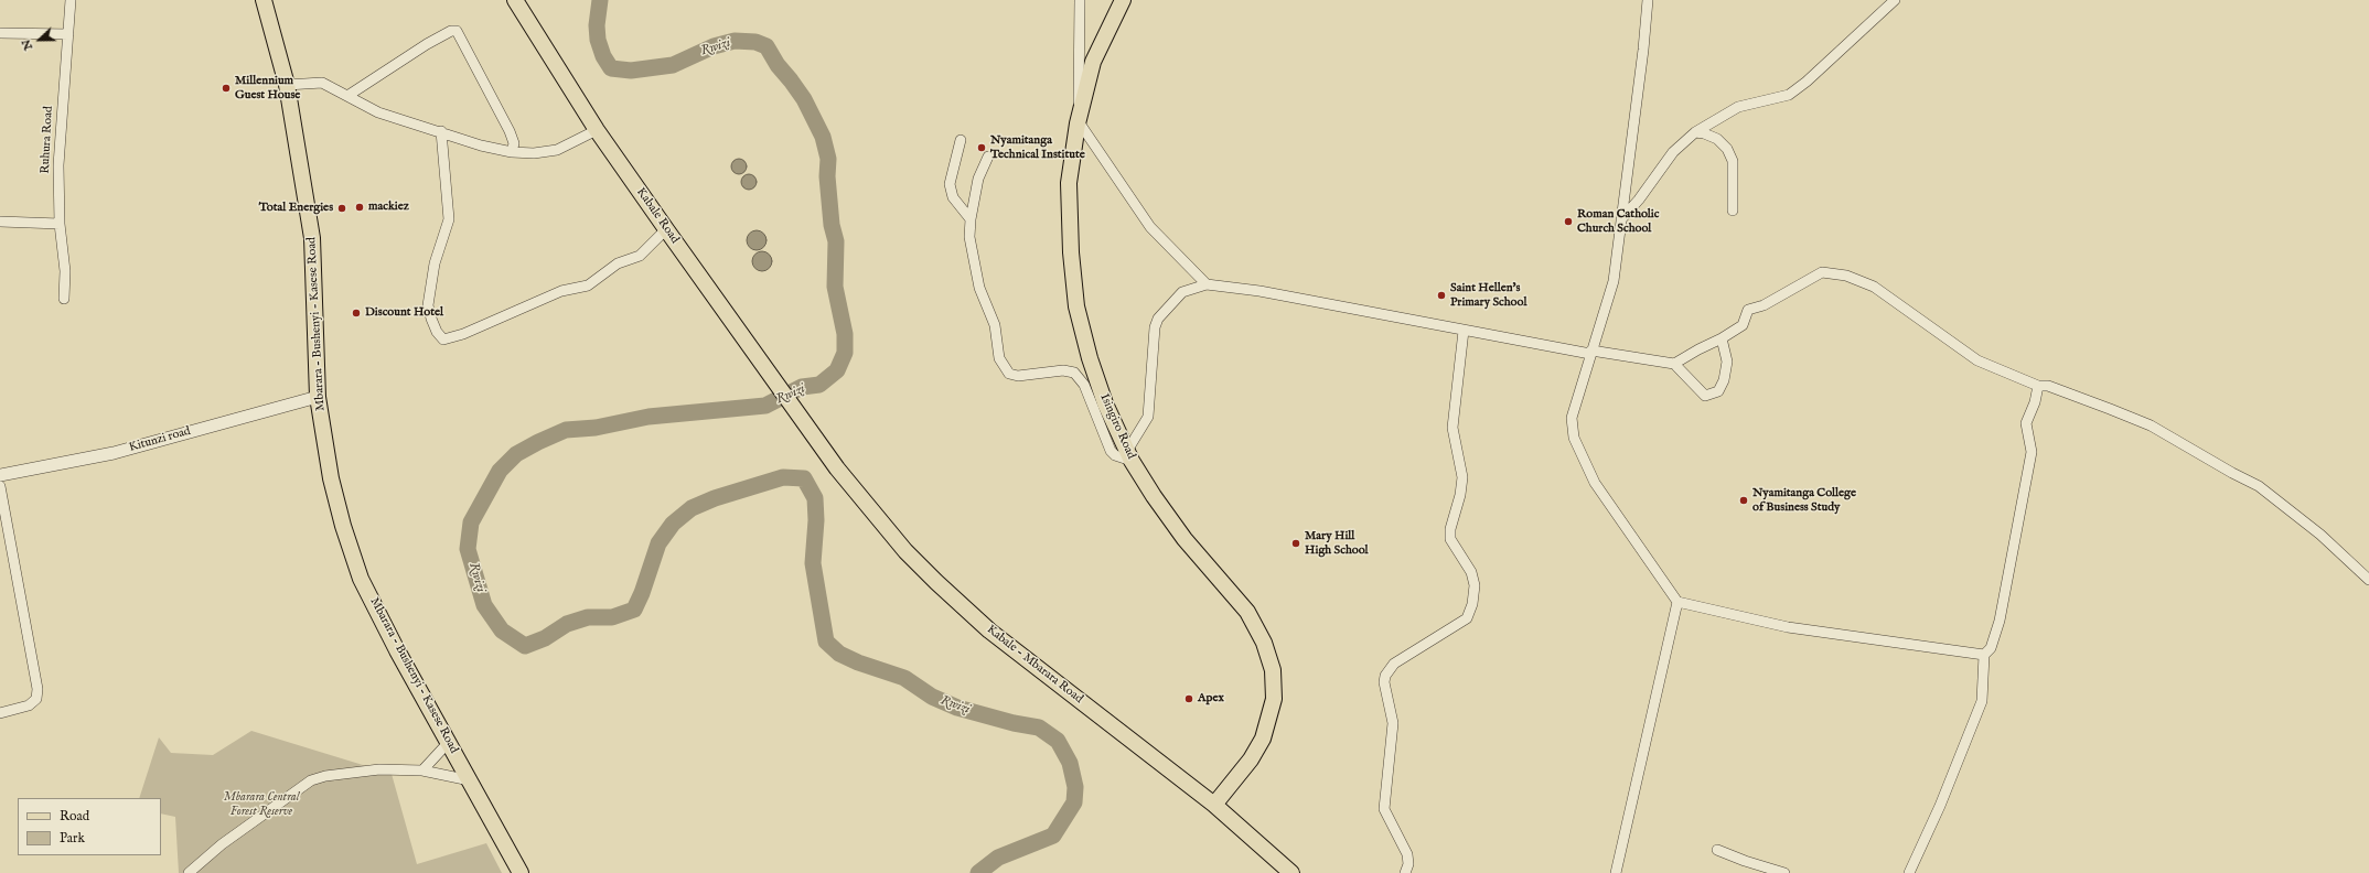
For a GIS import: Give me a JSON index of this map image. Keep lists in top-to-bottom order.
{
  "streets": {
    "main road": [
      "Kabale Road",
      "Mbarara - Bushenyi - Kasese Road",
      "Isingiro Road",
      "Kabale - Mbarara Road"
    ],
    "street": ["Ruhura Road", "Kitunzi road"]
  },
  "crossings": [
    ["Kabale Road", "Kabale - Mbarara Road"],
    ["Mbarara - Bushenyi - Kasese Road", "Kitunzi road"],
    ["Isingiro Road", "Kabale - Mbarara Road"]
  ],
  "water": ["Rwizi"],
  "parks": ["Mbarara Central Forest Reserve"],
  "places": [
    "Millennium Guest House",
    "Nyamitanga Technical Institute",
    "mackiez",
    "Total Energies",
    "Roman Catholic Church School",
    "Saint Hellen's Primary School",
    "Discount Hotel",
    "Nyamitanga College of Business Study",
    "Mary Hill High School",
    "Apex"
  ],
  "legend": ["Road", "Park"],
  "north": "left"
}
